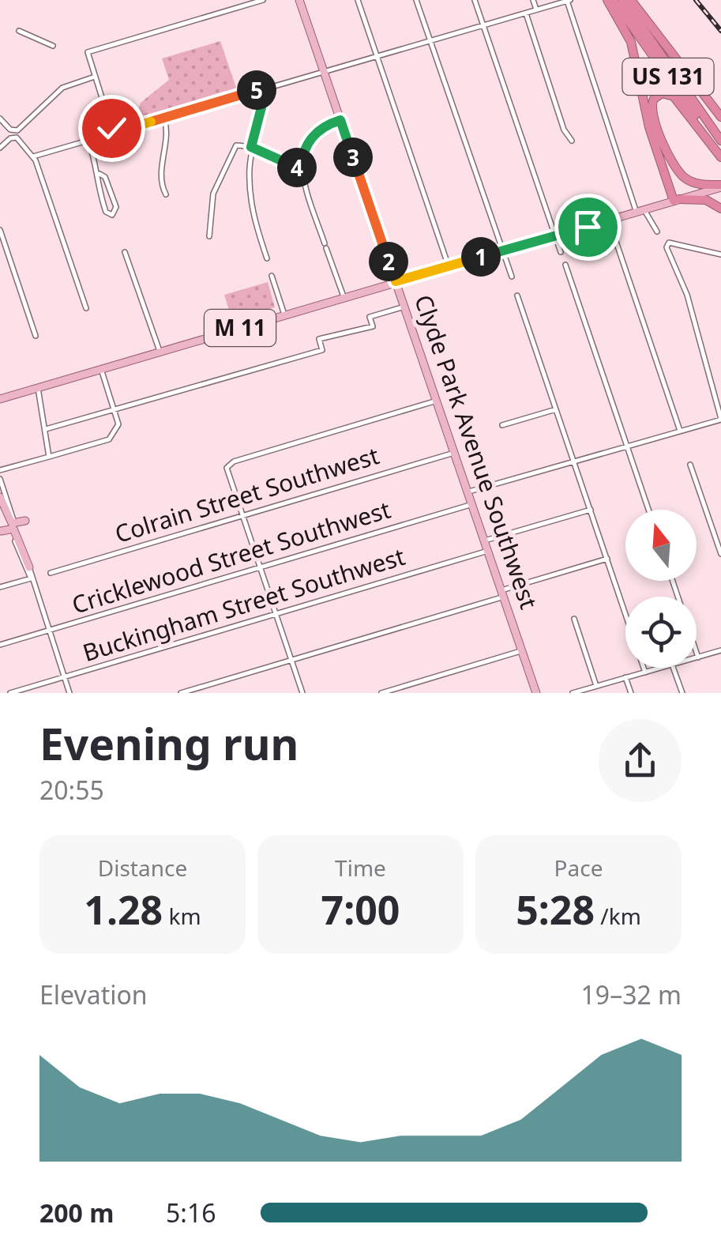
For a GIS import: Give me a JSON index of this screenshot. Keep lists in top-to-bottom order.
{
  "streets": {
    "highway": ["US 131"],
    "main road": ["M 11", "Clyde Park Avenue Southwest"],
    "street": ["Colrain Street Southwest", "Cricklewood Street Southwest", "Buckingham Street Southwest"]
  },
  "crossings": [
    ["M 11", "Clyde Park Avenue Southwest"],
    ["Clyde Park Avenue Southwest", "Colrain Street Southwest"],
    ["Clyde Park Avenue Southwest", "Cricklewood Street Southwest"],
    ["Clyde Park Avenue Southwest", "Buckingham Street Southwest"]
  ],
  "north": "top",
  "page": {
    "pins": [
      "5",
      "3",
      "4",
      "1",
      "2"
    ],
    "heading": ["Evening run", "20:55"],
    "stats": [
      ["Distance", "1.28 km"],
      ["Time", "7:00"],
      ["Pace", "5:28 /km"]
    ],
    "chart": ["Elevation", "19–32 m"],
    "list": [
      {
        "name": "200 m",
        "note": "5:16"
      }
    ]
  }
}
